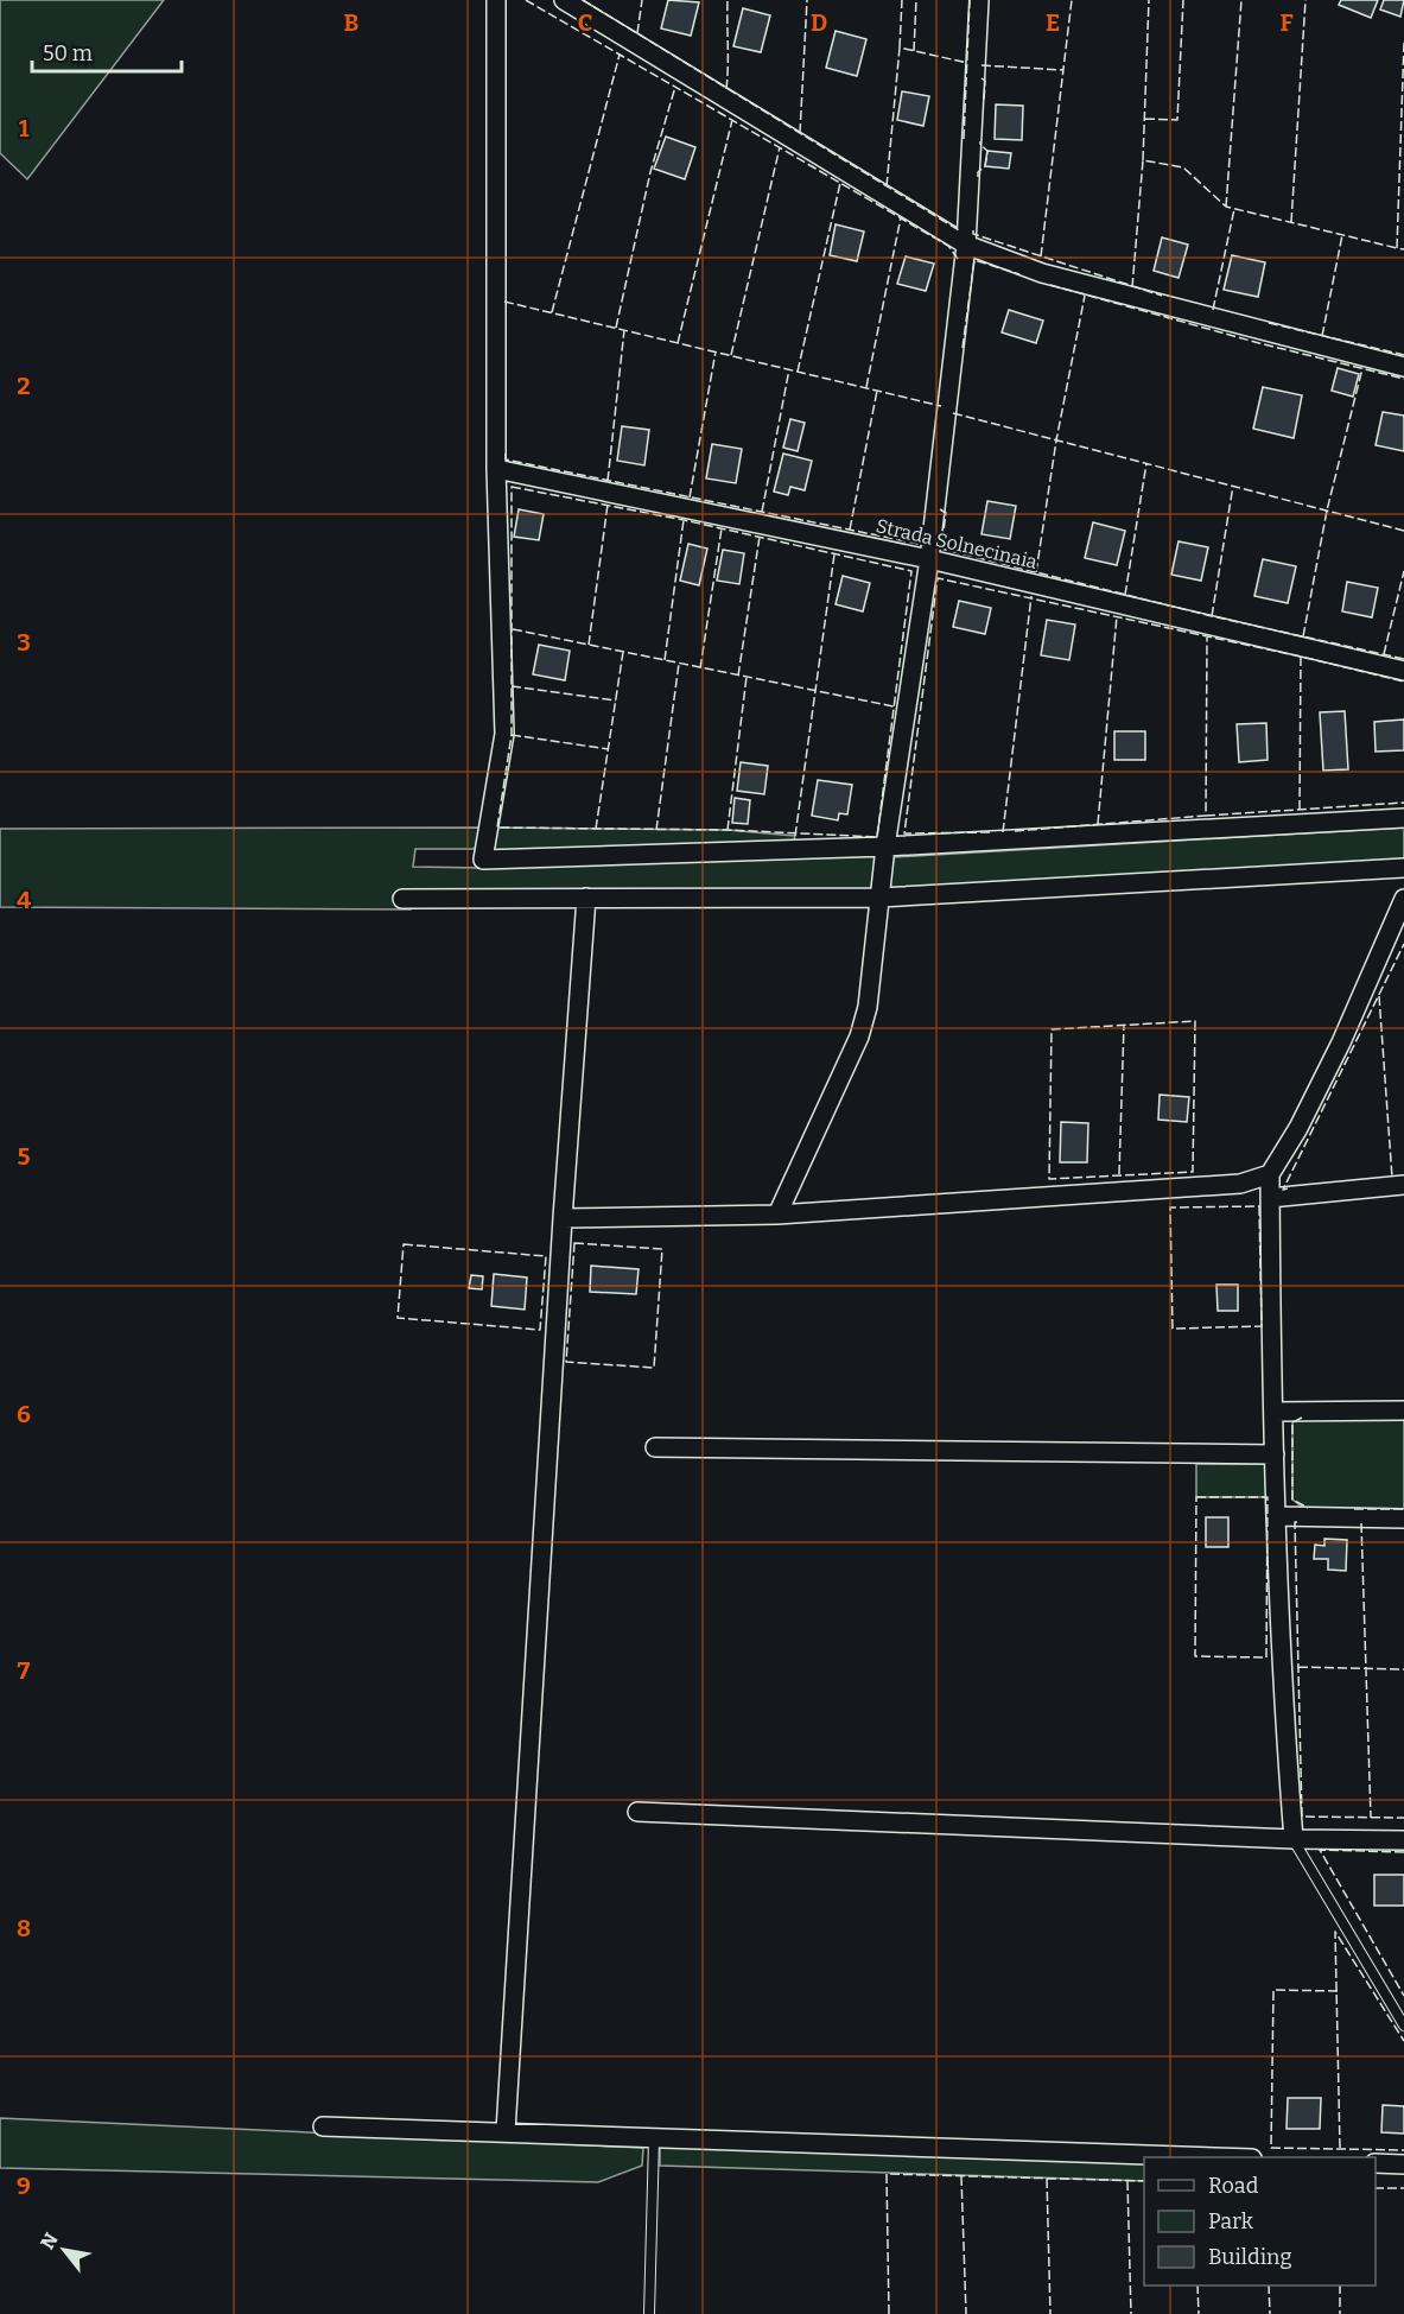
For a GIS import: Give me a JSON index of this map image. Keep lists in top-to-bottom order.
{
  "streets": {
    "street": ["Strada Solnecinaia"]
  },
  "legend": ["Road", "Park", "Building"],
  "scale_bar": "50 m",
  "north": "top left",
  "grid": {
    "columns": [
      "B",
      "C",
      "D",
      "E",
      "F"
    ],
    "rows": [
      "1",
      "2",
      "3",
      "4",
      "5",
      "6",
      "7",
      "8",
      "9"
    ]
  }
}
